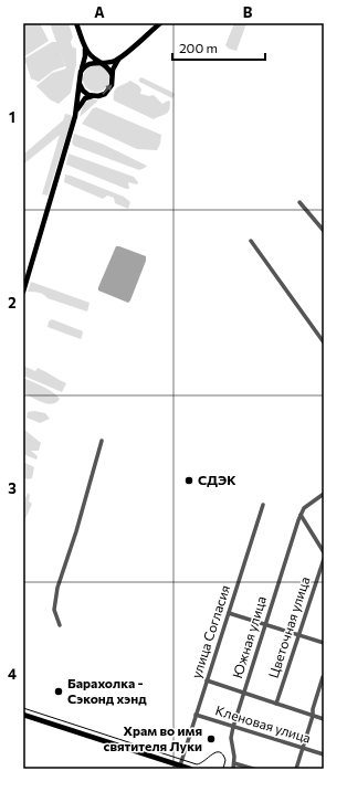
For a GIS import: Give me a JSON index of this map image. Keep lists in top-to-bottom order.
{
  "streets": {
    "street": [
      "Цветочная улица",
      "улица Согласия",
      "Южная улица",
      "Кленовая улица"
    ]
  },
  "crossings": [
    ["улица Согласия", "Кленовая улица"],
    ["Южная улица", "Кленовая улица"]
  ],
  "places": ["СДЭК", "Барахолка - Сэконд хэнд", "Храм во имя святителя Луки"],
  "scale_bar": "200 m",
  "grid": {
    "columns": ["A", "B"],
    "rows": [
      "1",
      "2",
      "3",
      "4"
    ]
  }
}
